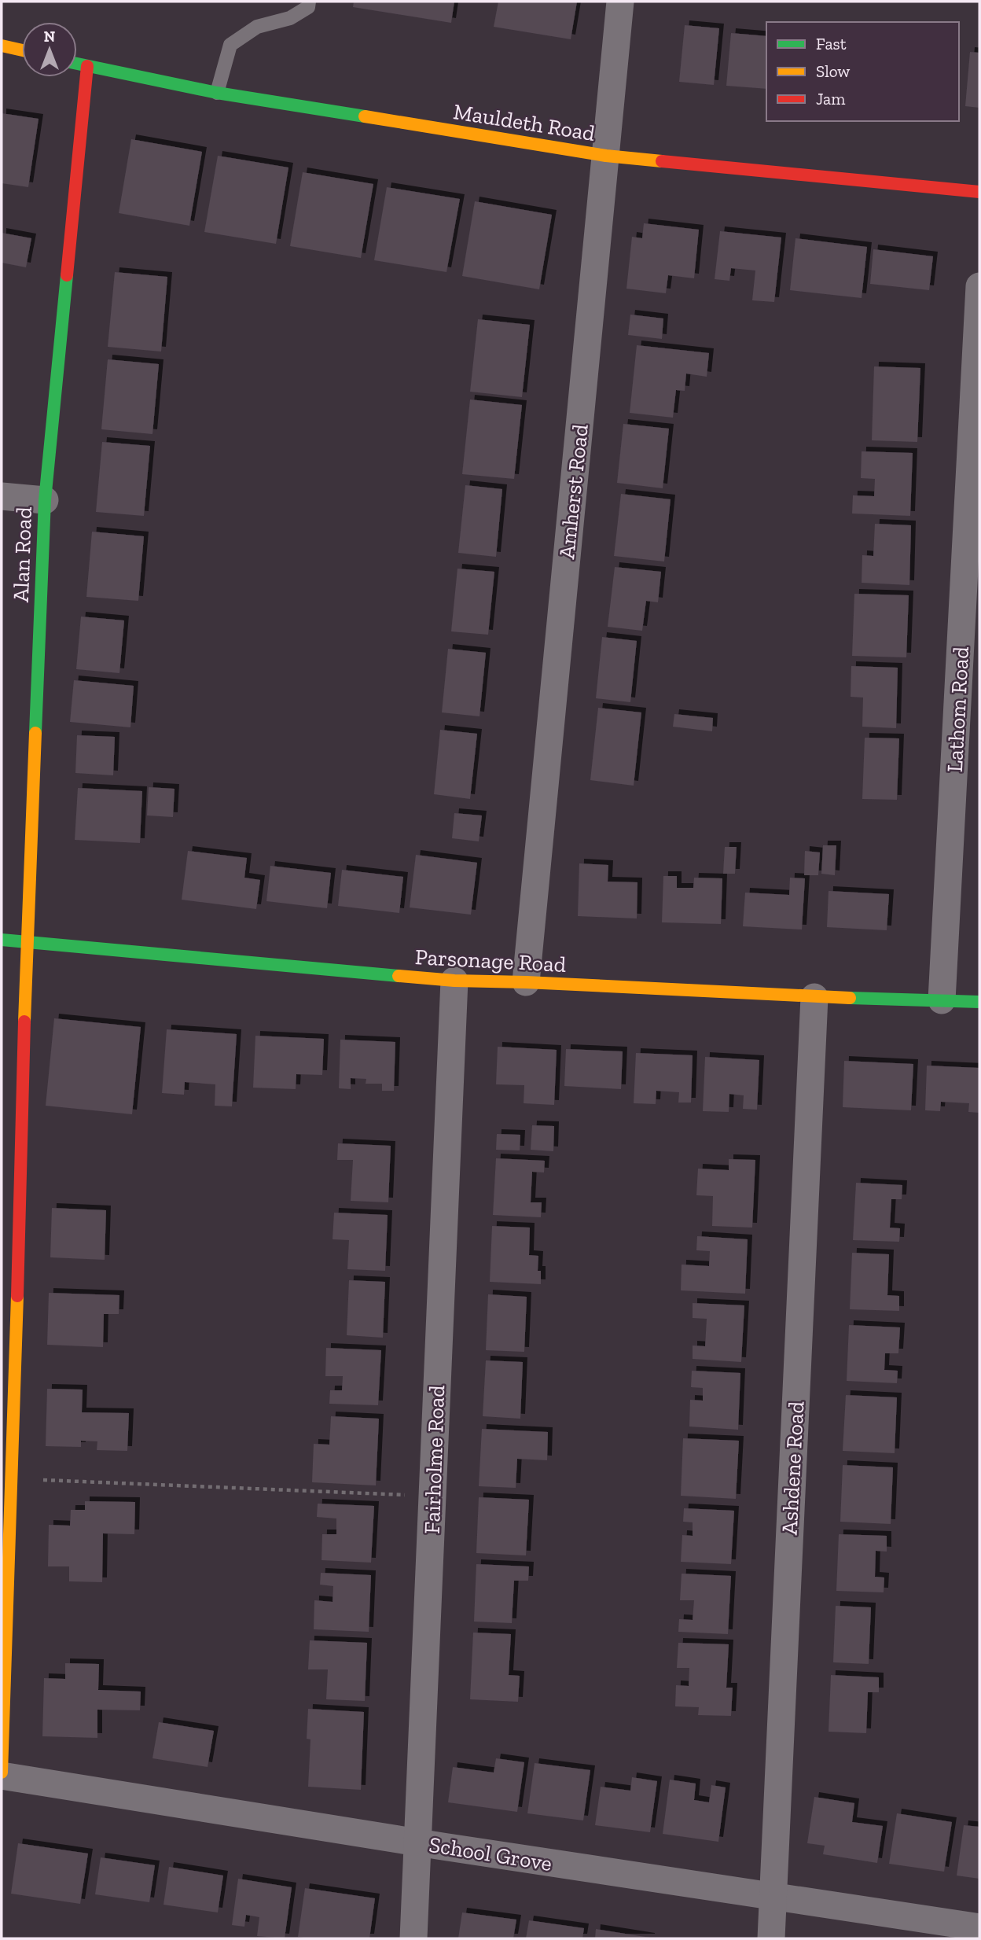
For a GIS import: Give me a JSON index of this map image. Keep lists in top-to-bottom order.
{
  "streets": {
    "street": [
      "Mauldeth Road",
      "Amherst Road",
      "Alan Road",
      "Lathom Road",
      "Parsonage Road",
      "Fairholme Road",
      "Ashdene Road",
      "School Grove"
    ]
  },
  "crossings": [
    ["Mauldeth Road", "Amherst Road"],
    ["Mauldeth Road", "Alan Road"],
    ["Amherst Road", "Parsonage Road"],
    ["Alan Road", "Parsonage Road"],
    ["Alan Road", "School Grove"],
    ["Lathom Road", "Parsonage Road"],
    ["Parsonage Road", "Fairholme Road"],
    ["Parsonage Road", "Ashdene Road"],
    ["Fairholme Road", "School Grove"],
    ["Ashdene Road", "School Grove"]
  ],
  "legend": ["Fast", "Slow", "Jam"],
  "north": "top"
}
